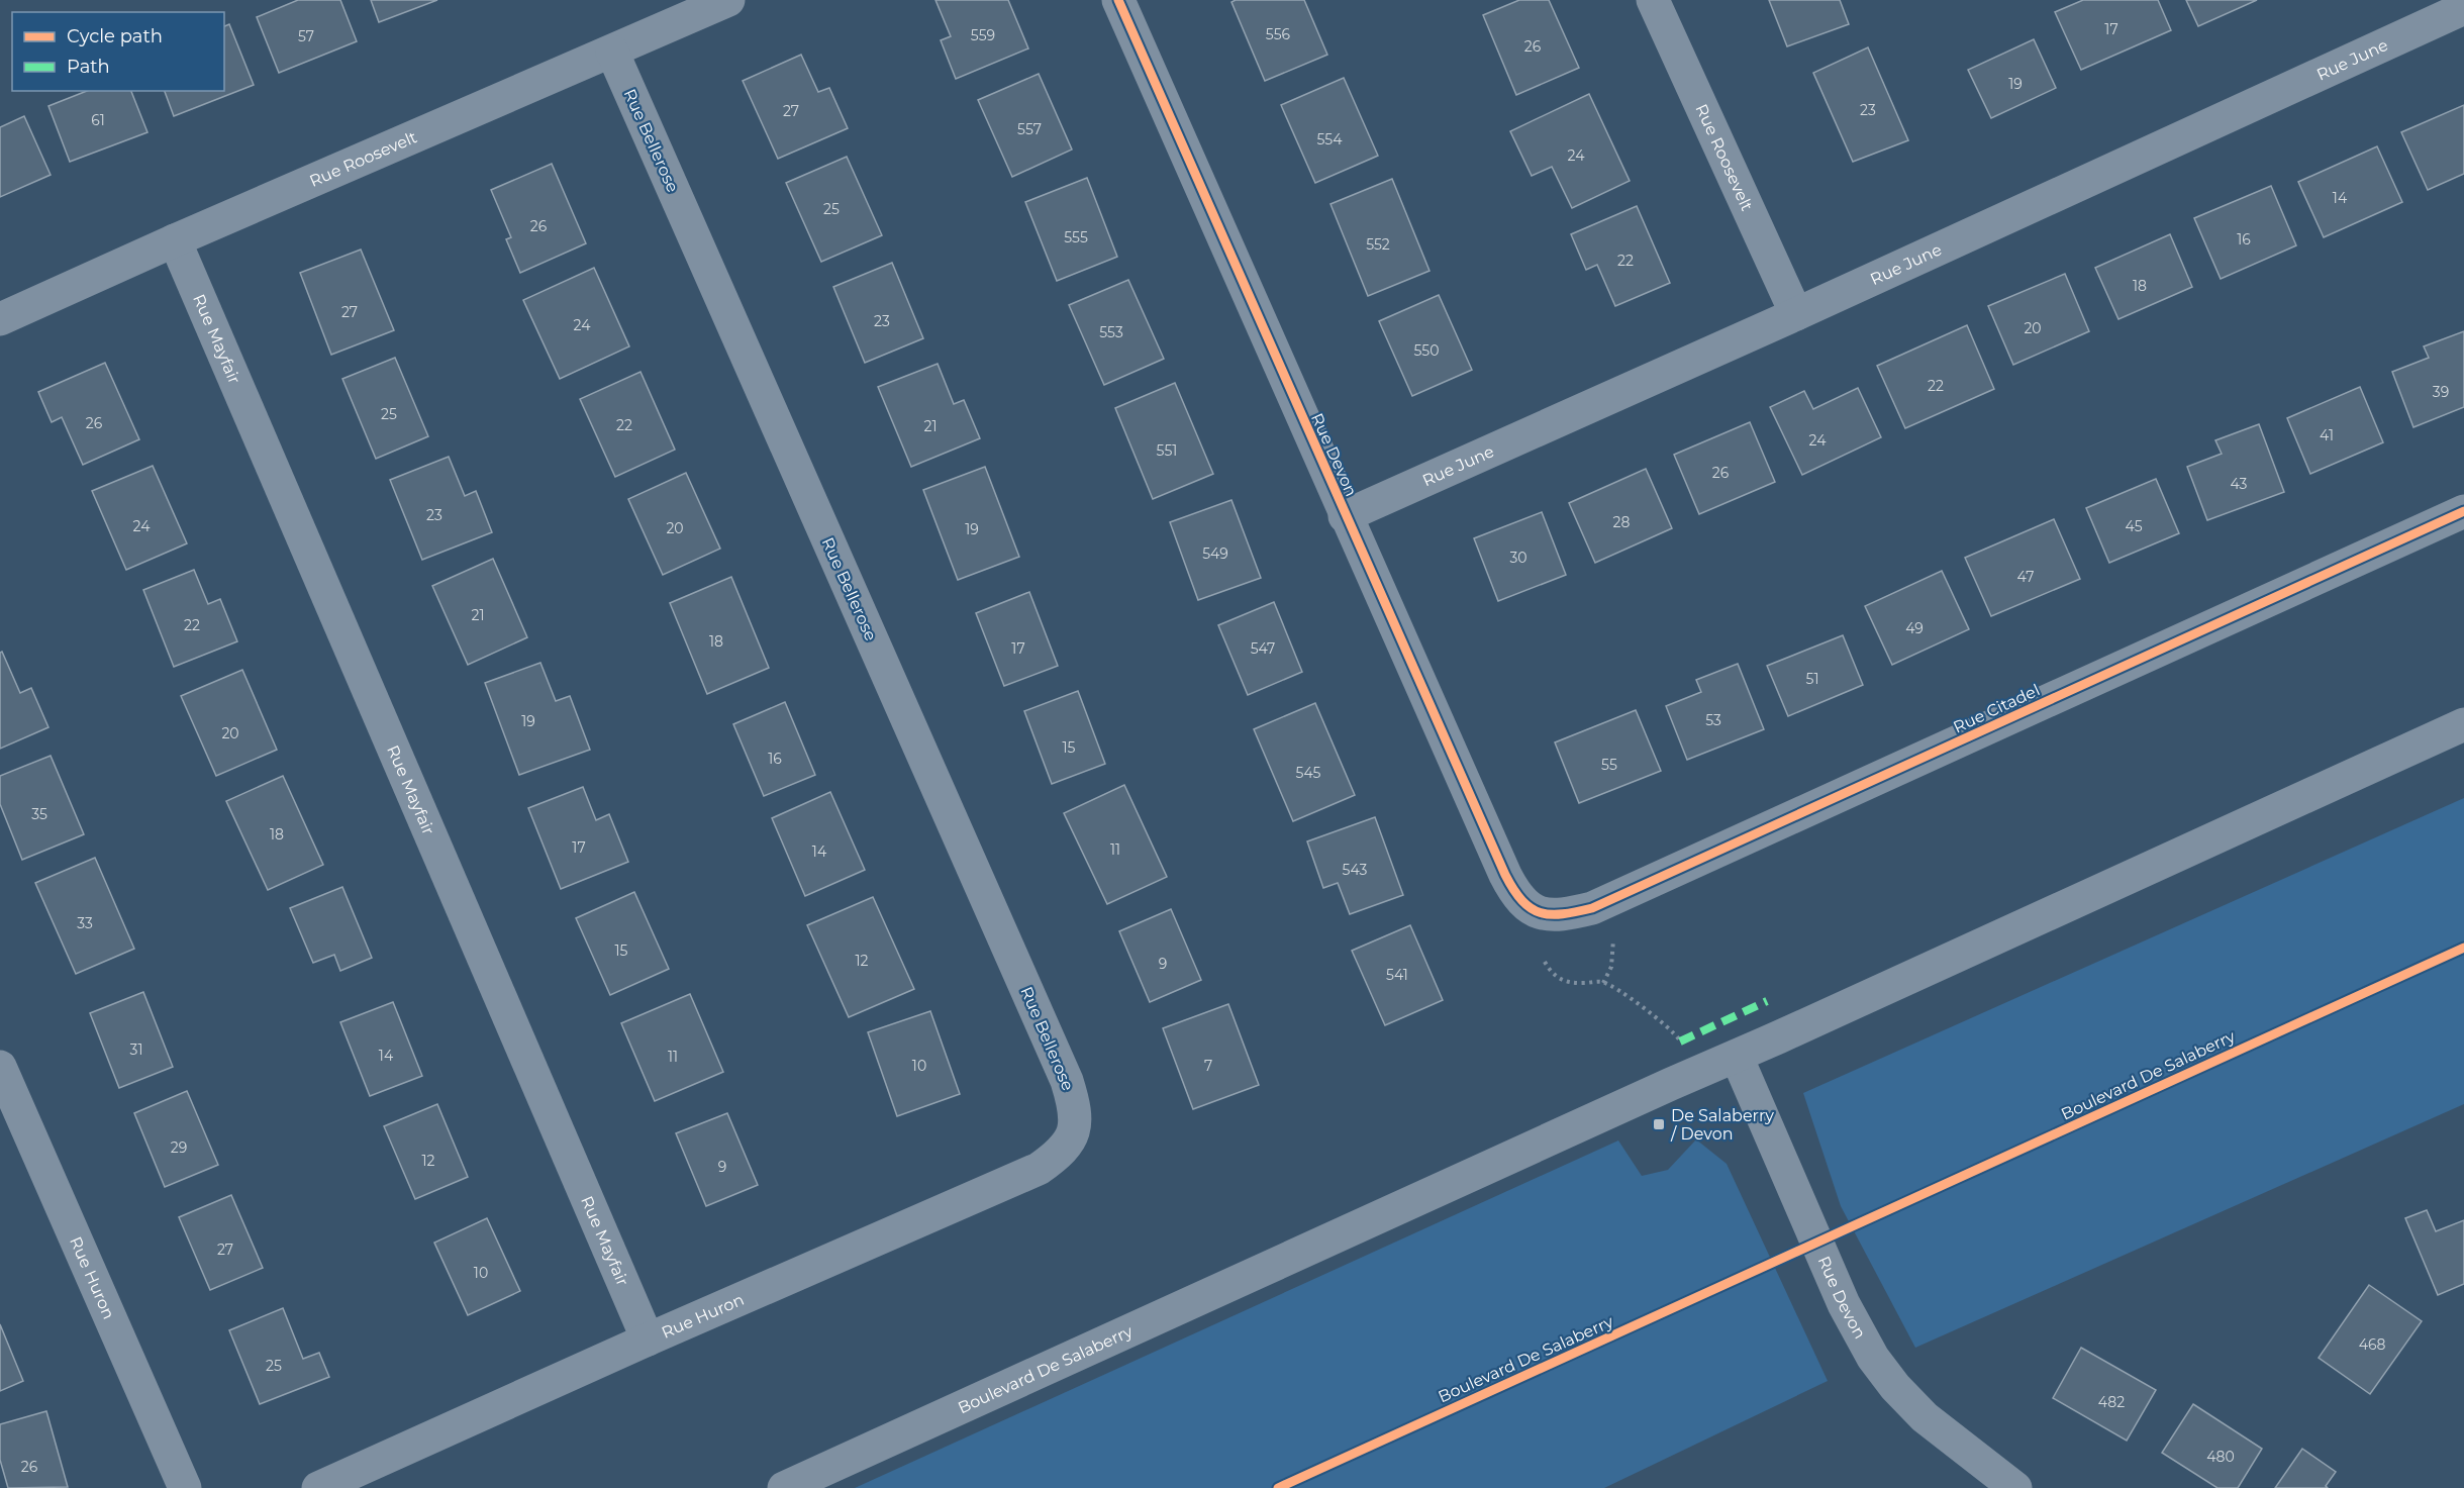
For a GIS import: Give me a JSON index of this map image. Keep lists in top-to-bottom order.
{
  "streets": {
    "street": [
      "Rue June",
      "Rue Bellerose",
      "Rue Roosevelt",
      "Rue Mayfair",
      "Rue Devon",
      "Rue Citadel",
      "Boulevard De Salaberry",
      "Rue Huron"
    ]
  },
  "crossings": [
    ["Rue June", "Rue Roosevelt"],
    ["Rue June", "Rue Devon"],
    ["Rue Bellerose", "Rue Roosevelt"],
    ["Rue Bellerose", "Rue Huron"],
    ["Rue Roosevelt", "Rue Mayfair"],
    ["Rue Mayfair", "Rue Huron"],
    ["Rue Devon", "Rue Citadel"],
    ["Rue Devon", "Boulevard De Salaberry"]
  ],
  "places": {
    "transit": ["De Salaberry / Devon"]
  },
  "house_numbers": [
    "17",
    "556",
    "559",
    "57",
    "26",
    "19",
    "23",
    "27",
    "61",
    "557",
    "554",
    "24",
    "14",
    "25",
    "26",
    "555",
    "16",
    "552",
    "22",
    "18",
    "27",
    "23",
    "24",
    "20",
    "553",
    "550",
    "22",
    "39",
    "25",
    "26",
    "22",
    "21",
    "41",
    "24",
    "551",
    "26",
    "43",
    "23",
    "28",
    "24",
    "45",
    "20",
    "19",
    "549",
    "30",
    "47",
    "21",
    "22",
    "49",
    "18",
    "17",
    "547",
    "51",
    "53",
    "19",
    "20",
    "15",
    "16",
    "55",
    "545",
    "35",
    "18",
    "17",
    "11",
    "14",
    "543",
    "33",
    "15",
    "12",
    "9",
    "541",
    "31",
    "14",
    "11",
    "10",
    "7",
    "29",
    "12",
    "9",
    "27",
    "10",
    "468",
    "25",
    "482",
    "480",
    "26"
  ],
  "legend": ["Cycle path", "Path"]
}
